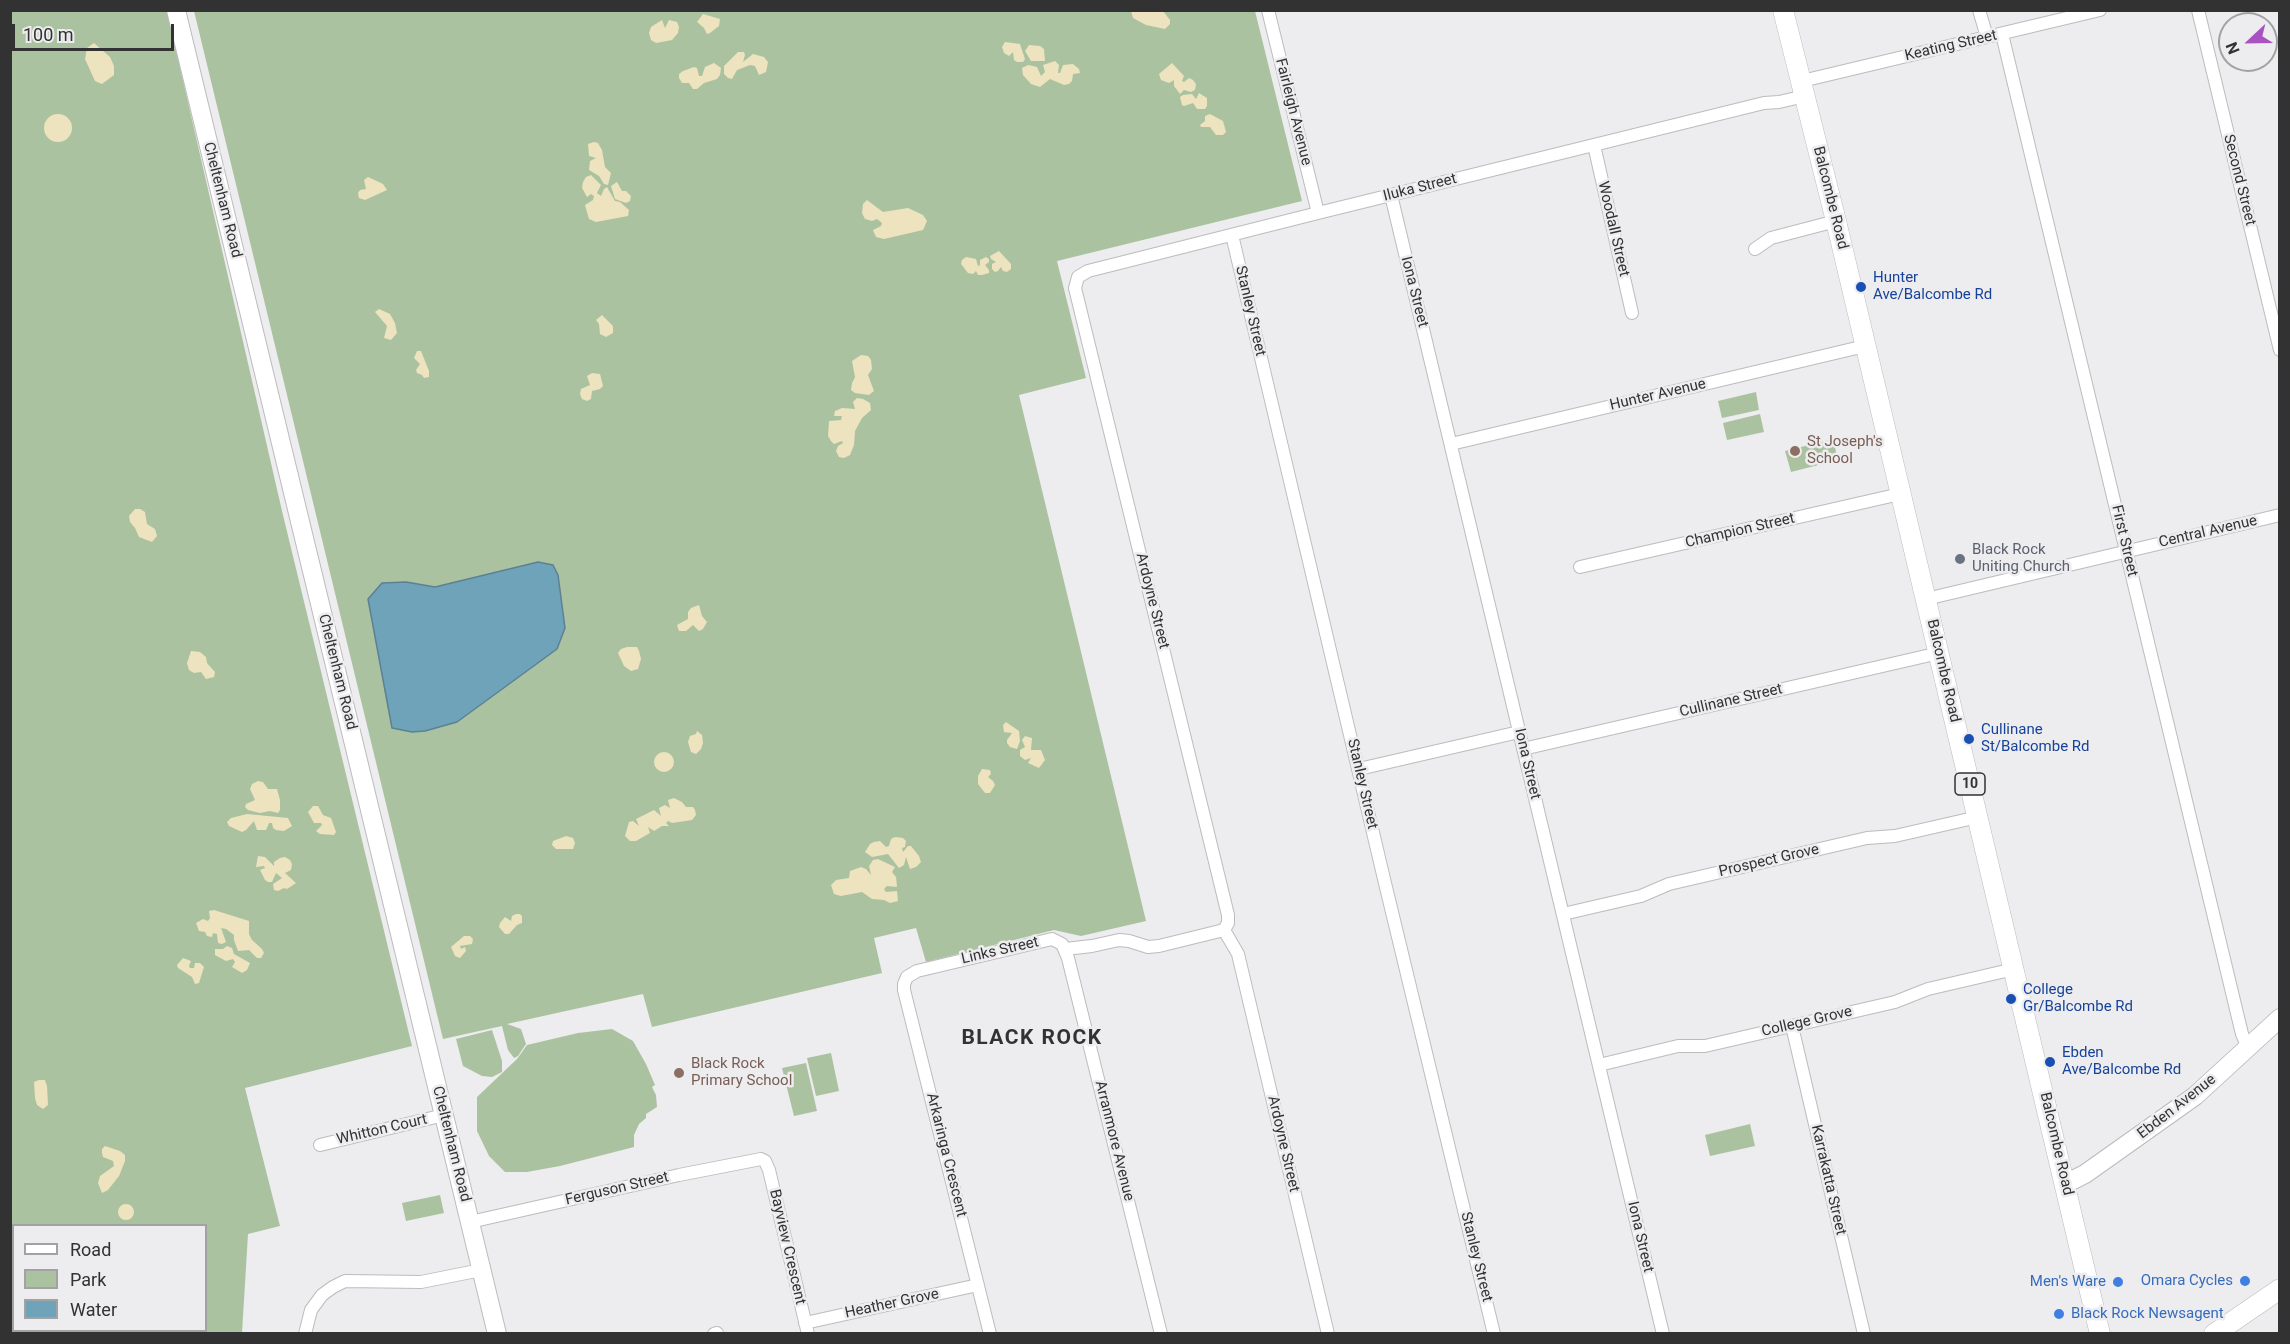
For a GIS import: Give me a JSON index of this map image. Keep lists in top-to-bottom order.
{
  "streets": {
    "main road": ["Balcombe Road", "10"],
    "street": [
      "Keating Street",
      "Fairleigh Avenue",
      "Second Street",
      "Iluka Street",
      "Cheltenham Road",
      "Woodall Street",
      "Iona Street",
      "Stanley Street",
      "Hunter Avenue",
      "Champion Street",
      "Central Avenue",
      "First Street",
      "Ardoyne Street",
      "Cullinane Street",
      "Prospect Grove",
      "Links Street",
      "College Grove",
      "Ebden Avenue",
      "Whitton Court",
      "Arranmore Avenue",
      "Arkaringa Crescent",
      "Karrakatta Street",
      "Ferguson Street",
      "Bayview Crescent",
      "Heather Grove"
    ]
  },
  "crossings": [
    ["Keating Street", "Iluka Street"],
    ["Keating Street", "Balcombe Road"],
    ["Keating Street", "First Street"],
    ["Fairleigh Avenue", "Iluka Street"],
    ["Iluka Street", "Balcombe Road"],
    ["Iluka Street", "Woodall Street"],
    ["Iluka Street", "Iona Street"],
    ["Iluka Street", "Stanley Street"],
    ["Iluka Street", "Ardoyne Street"],
    ["Balcombe Road", "Hunter Avenue"],
    ["Balcombe Road", "Champion Street"],
    ["Balcombe Road", "Central Avenue"],
    ["Balcombe Road", "Cullinane Street"],
    ["Balcombe Road", "Prospect Grove"],
    ["Balcombe Road", "College Grove"],
    ["Balcombe Road", "Ebden Avenue"],
    ["Cheltenham Road", "Whitton Court"],
    ["Cheltenham Road", "Ferguson Street"],
    ["Iona Street", "Hunter Avenue"],
    ["Iona Street", "Cullinane Street"],
    ["Iona Street", "Prospect Grove"],
    ["Iona Street", "College Grove"],
    ["Central Avenue", "First Street"],
    ["First Street", "Ebden Avenue"],
    ["Links Street", "Arranmore Avenue"],
    ["Links Street", "Arkaringa Crescent"],
    ["College Grove", "Karrakatta Street"],
    ["Arkaringa Crescent", "Heather Grove"],
    ["Ferguson Street", "Bayview Crescent"],
    ["Bayview Crescent", "Heather Grove"]
  ],
  "districts": ["BLACK ROCK"],
  "places": [
    "Hunter Ave/Balcombe Rd",
    "St Joseph's School",
    "Black Rock Uniting Church",
    "Cullinane St/Balcombe Rd",
    "College Gr/Balcombe Rd",
    "Ebden Ave/Balcombe Rd",
    "Black Rock Primary School",
    "Omara Cycles",
    "Men's Ware",
    "Black Rock Newsagent"
  ],
  "legend": ["Road", "Park", "Water"],
  "scale_bar": "100 m",
  "north": "left"
}
